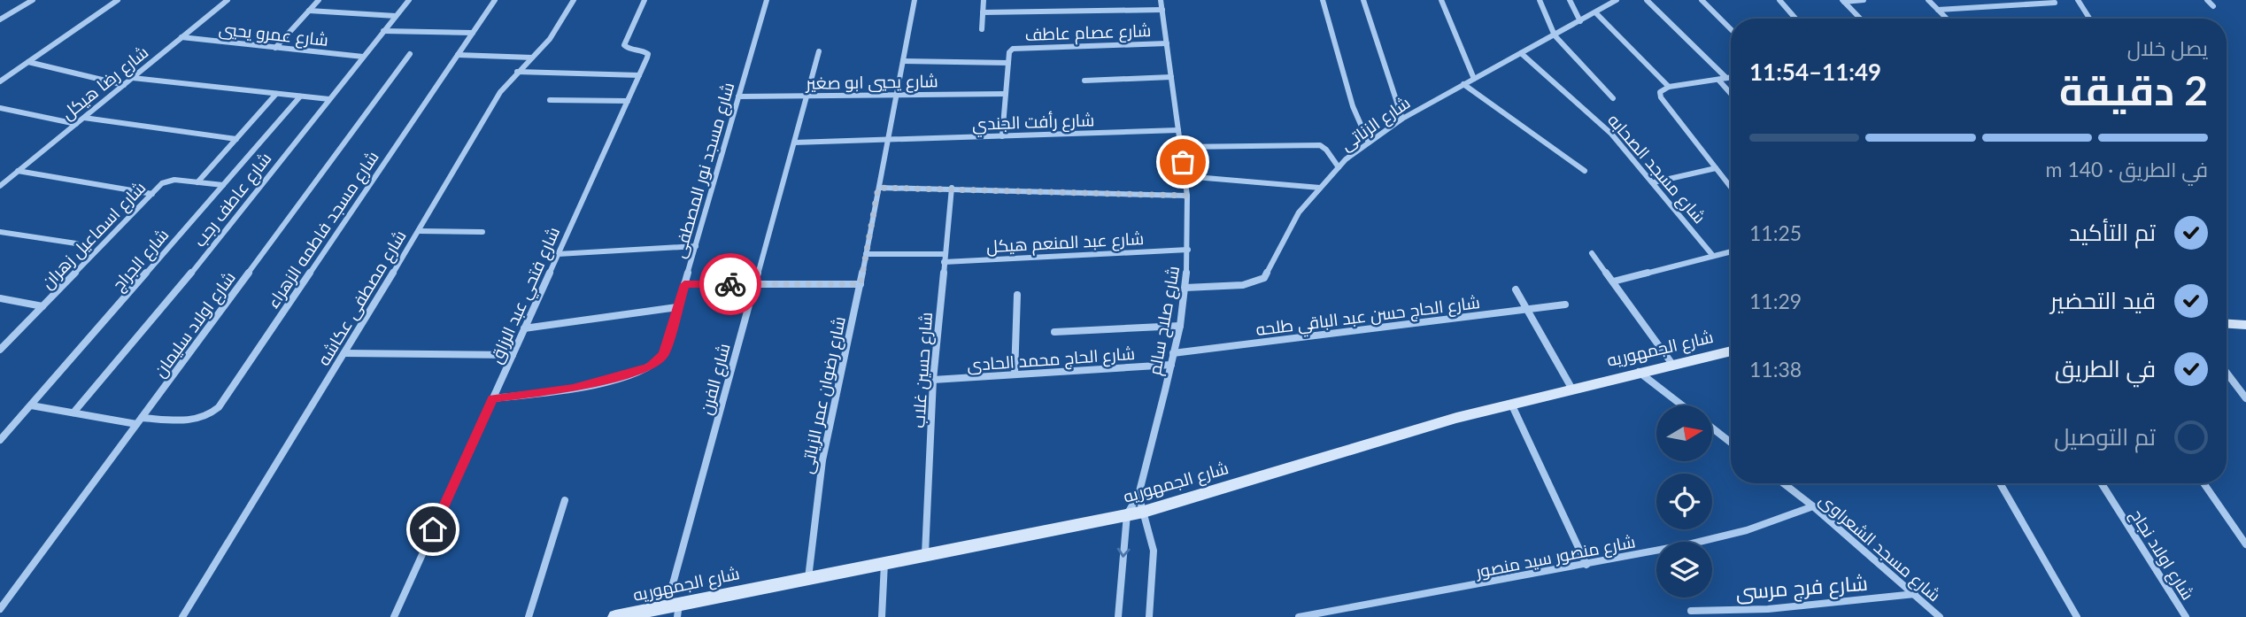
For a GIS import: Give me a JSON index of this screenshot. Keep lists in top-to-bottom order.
{
  "streets": {
    "main road": ["شارع الجمهوريه"],
    "street": [
      "شارع عصام عاطف",
      "شارع عمرو يحيي",
      "شارع يحيي ابو صغير",
      "شارع رضا هيكل",
      "شارع رأفت الجندي",
      "شارع الزناتى",
      "شارع مسجد الصحابه",
      "شارع مسجد نور المصطفى",
      "شارع عاطف رجب",
      "شارع مسجد فاطمه الزهراء",
      "شارع اسماعيل زهران",
      "شارع عبد المنعم هيكل",
      "شارع الجراج",
      "شارع فتحي عبد الرزاق",
      "شارع مصطفى عكاشه",
      "شارع الحاج حسن عبد الباقي طلحه",
      "شارع صلاح سالم",
      "شارع اولاد سليمان",
      "شارع الحاج محمد الحادى",
      "شارع حسين غلاب",
      "شارع الفرن",
      "شارع رضوان عمر الزياتى",
      "شارع مسجد الشعراوى",
      "شارع اولاد نجاح",
      "شارع منصور سيد منصور",
      "شارع فرج مرسى"
    ]
  },
  "crossings": [
    ["شارع عصام عاطف", "شارع صلاح سالم"],
    ["شارع عمرو يحيي", "شارع رضا هيكل"],
    ["شارع عمرو يحيي", "شارع عاطف رجب"],
    ["شارع يحيي ابو صغير", "شارع مسجد نور المصطفى"],
    ["شارع يحيي ابو صغير", "شارع الفرن"],
    ["شارع يحيي ابو صغير", "شارع رضوان عمر الزياتى"],
    ["شارع رأفت الجندي", "شارع صلاح سالم"],
    ["شارع رأفت الجندي", "شارع الفرن"],
    ["شارع رأفت الجندي", "شارع رضوان عمر الزياتى"],
    ["شارع الزناتى", "شارع مسجد الصحابه"],
    ["شارع الزناتى", "شارع صلاح سالم"],
    ["شارع مسجد نور المصطفى", "شارع فتحي عبد الرزاق"],
    ["شارع مسجد فاطمه الزهراء", "شارع اولاد سليمان"],
    ["شارع اسماعيل زهران", "شارع الجراج"],
    ["شارع عبد المنعم هيكل", "شارع صلاح سالم"],
    ["شارع عبد المنعم هيكل", "شارع حسين غلاب"],
    ["شارع عبد المنعم هيكل", "شارع رضوان عمر الزياتى"],
    ["شارع الحاج حسن عبد الباقي طلحه", "شارع صلاح سالم"],
    ["شارع صلاح سالم", "شارع الجمهوريه"],
    ["شارع صلاح سالم", "شارع الحاج محمد الحادى"],
    ["شارع الجمهوريه", "شارع حسين غلاب"],
    ["شارع الجمهوريه", "شارع الفرن"],
    ["شارع الجمهوريه", "شارع رضوان عمر الزياتى"],
    ["شارع الحاج محمد الحادى", "شارع حسين غلاب"],
    ["شارع مسجد الشعراوى", "شارع منصور سيد منصور"],
    ["شارع مسجد الشعراوى", "شارع فرج مرسى"]
  ],
  "north": "right",
  "page": {
    "heading": ["2 دقيقة", "يصل خلال", "11:49–11:54"],
    "bar": "في الطريق · 140 m",
    "list": [
      ["تم التأكيد", "11:25"],
      ["قيد التحضير", "11:29"],
      ["في الطريق", "11:38"],
      "تم التوصيل"
    ]
  }
}
